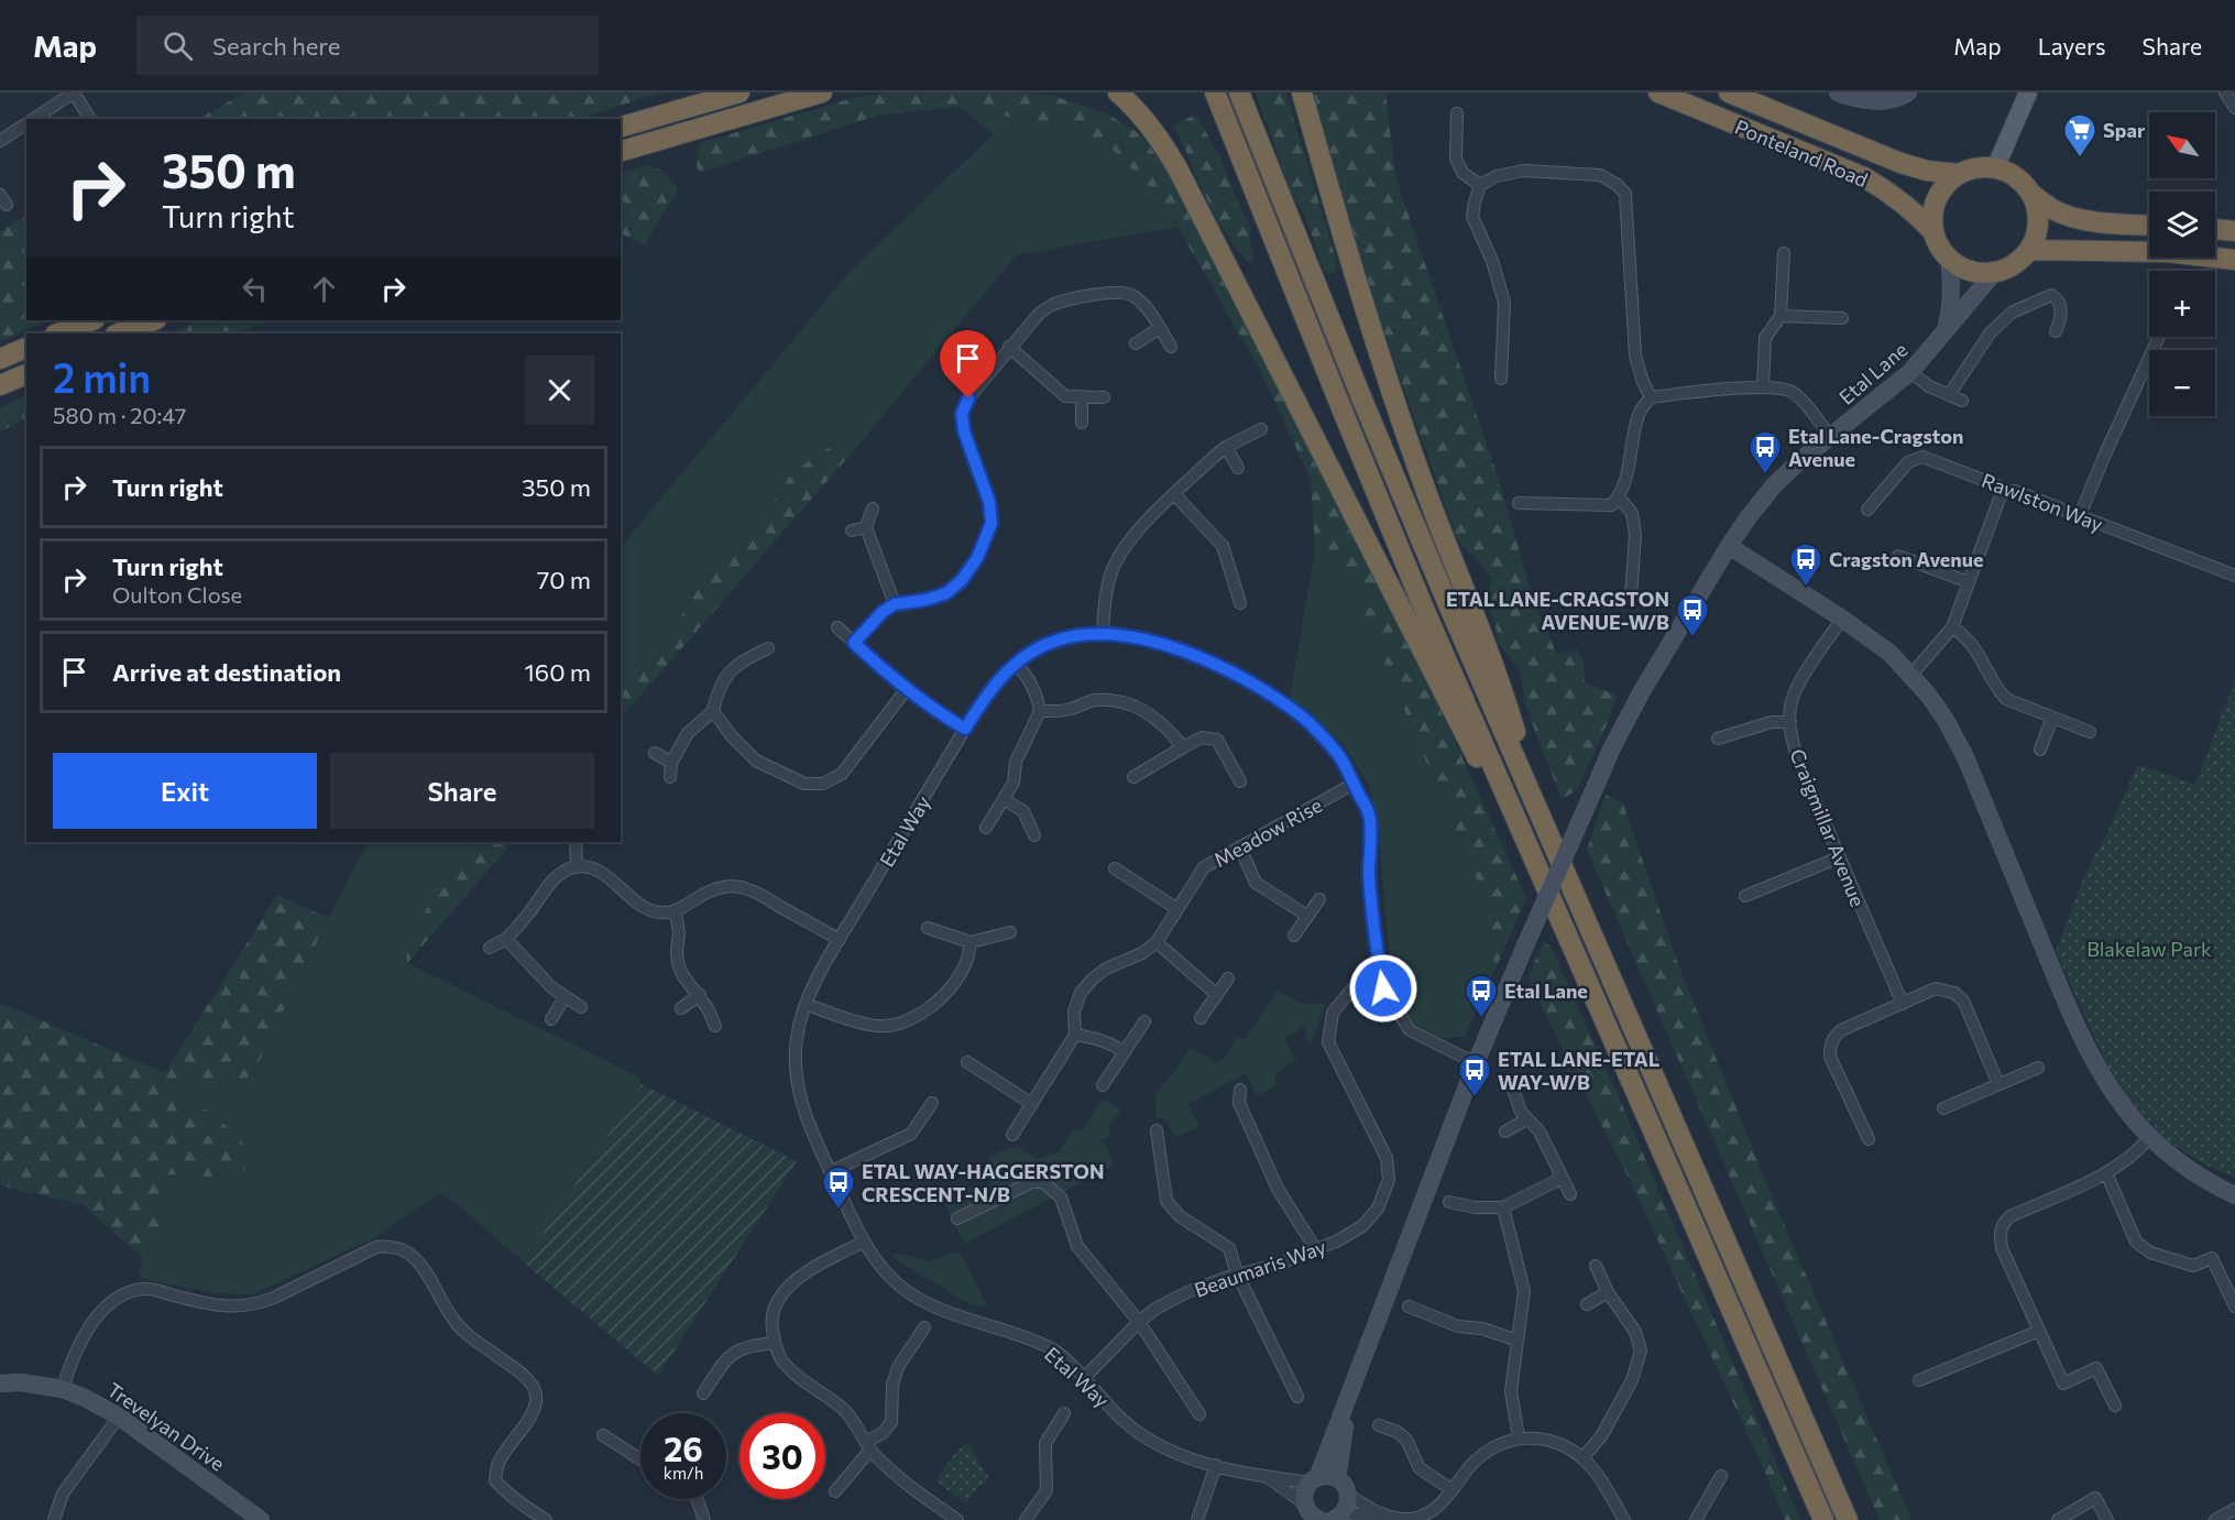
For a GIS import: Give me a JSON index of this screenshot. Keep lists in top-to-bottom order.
{
  "streets": {
    "highway": ["Ponteland Road"],
    "street": [
      "Etal Lane",
      "Rawlston Way",
      "Craigmillar Avenue",
      "Etal Way",
      "Meadow Rise",
      "Beaumaris Way",
      "Trevelyan Drive"
    ]
  },
  "crossings": [
    ["Ponteland Road", "Etal Lane"],
    ["Etal Lane", "Etal Way"],
    ["Etal Way", "Meadow Rise"],
    ["Etal Way", "Beaumaris Way"]
  ],
  "parks": ["Blakelaw Park"],
  "places": {
    "supermarket": ["Spar"],
    "bus stop": [
      "Etal Lane-Cragston Avenue",
      "Cragston Avenue",
      "ETAL LANE-CRAGSTON AVENUE-W/B",
      "Etal Lane",
      "ETAL LANE-ETAL WAY-W/B",
      "ETAL WAY-HAGGERSTON CRESCENT-N/B"
    ]
  },
  "north": "top left",
  "page": {
    "header": "Map",
    "search": "Search here",
    "nav": ["Map", "Layers", "Share"],
    "map_buttons": ["+", "−"],
    "turn": ["350 m", "Turn right"],
    "heading": ["2 min", "580 m · 20:47"],
    "list": [
      {
        "name": "Turn right",
        "value": "350 m"
      },
      {
        "name": "Turn right",
        "note": "Oulton Close",
        "value": "70 m"
      },
      {
        "name": "Arrive at destination",
        "value": "160 m"
      }
    ],
    "buttons": ["Exit", "Share"],
    "speed": "26 km/h",
    "limit": "30"
  }
}
